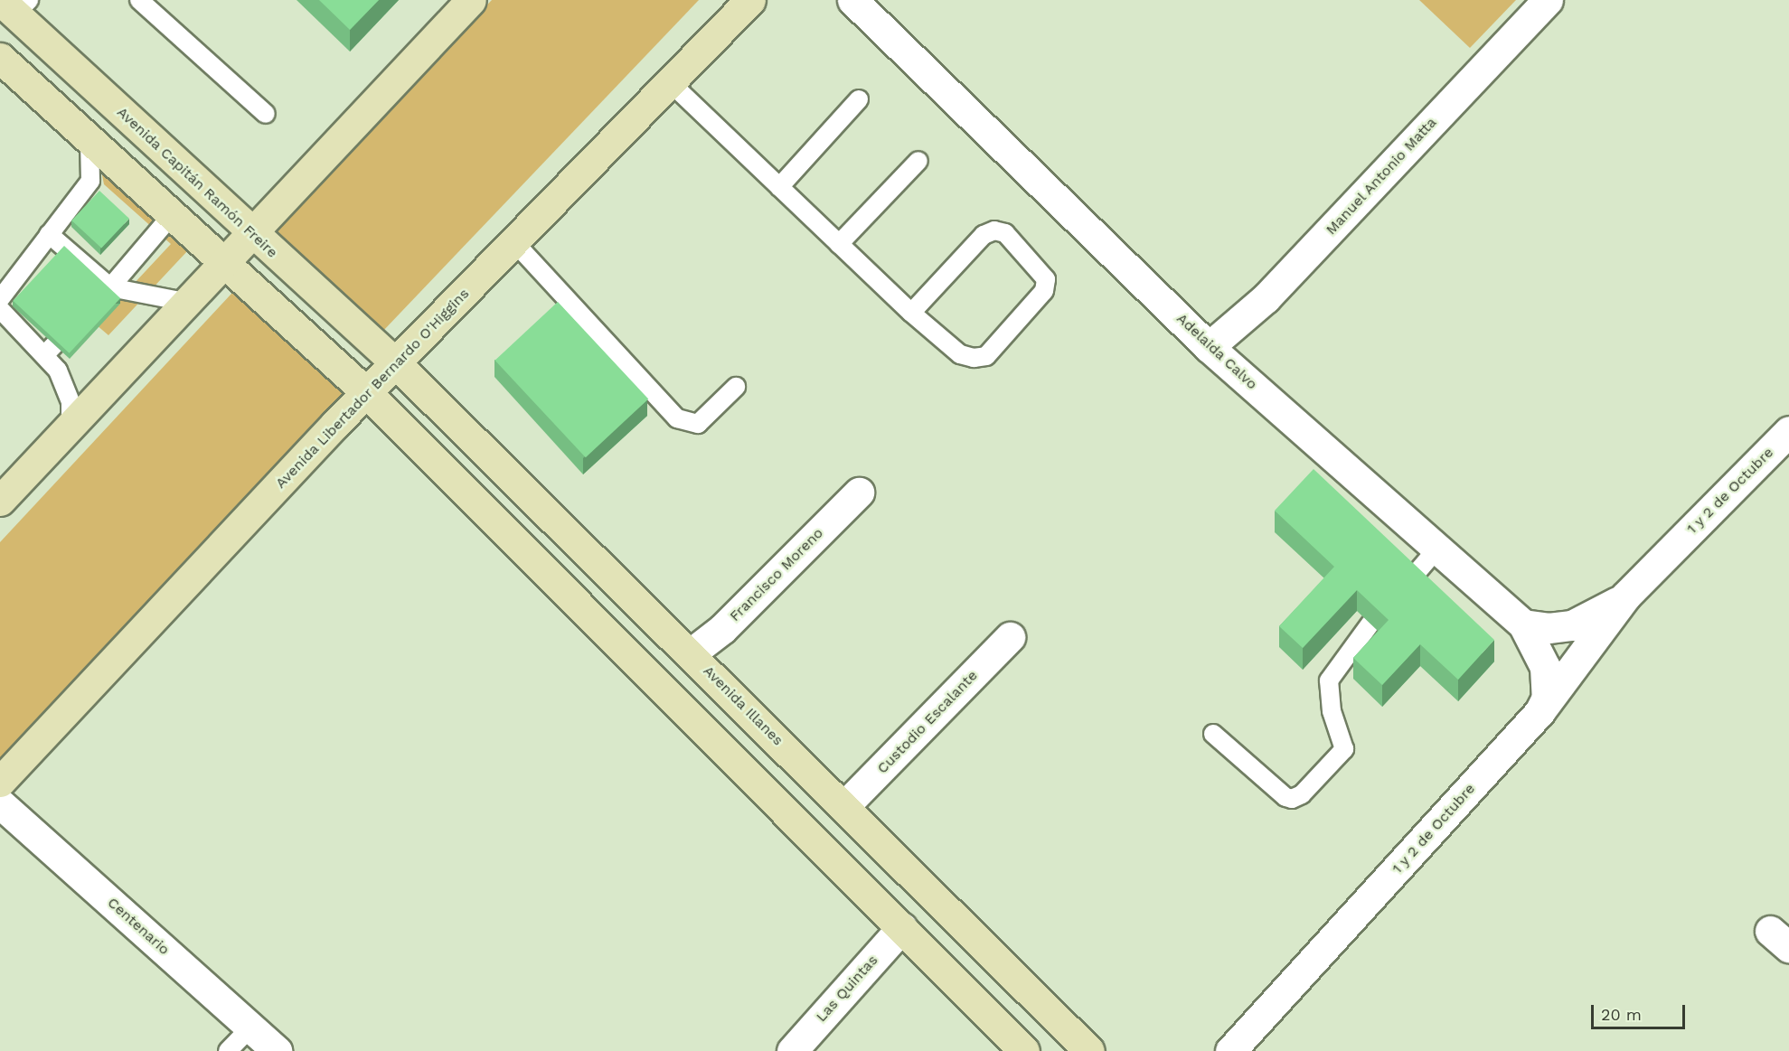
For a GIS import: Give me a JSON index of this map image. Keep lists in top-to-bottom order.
{
  "streets": {
    "main road": ["Avenida Capitán Ramón Freire", "Avenida Libertador Bernardo O'Higgins", "Avenida Illanes"],
    "street": [
      "Manuel Antonio Matta",
      "Adelaida Calvo",
      "1 y 2 de Octubre",
      "Francisco Moreno",
      "Custodio Escalante",
      "Centenario",
      "Las Quintas"
    ]
  },
  "crossings": [
    ["Manuel Antonio Matta", "Adelaida Calvo"],
    ["Avenida Capitán Ramón Freire", "Avenida Libertador Bernardo O'Higgins"],
    ["Avenida Capitán Ramón Freire", "Avenida Illanes"],
    ["Adelaida Calvo", "1 y 2 de Octubre"],
    ["Avenida Libertador Bernardo O'Higgins", "Avenida Illanes"],
    ["Francisco Moreno", "Avenida Illanes"],
    ["Avenida Illanes", "Custodio Escalante"]
  ],
  "scale_bar": "20 m"
}
